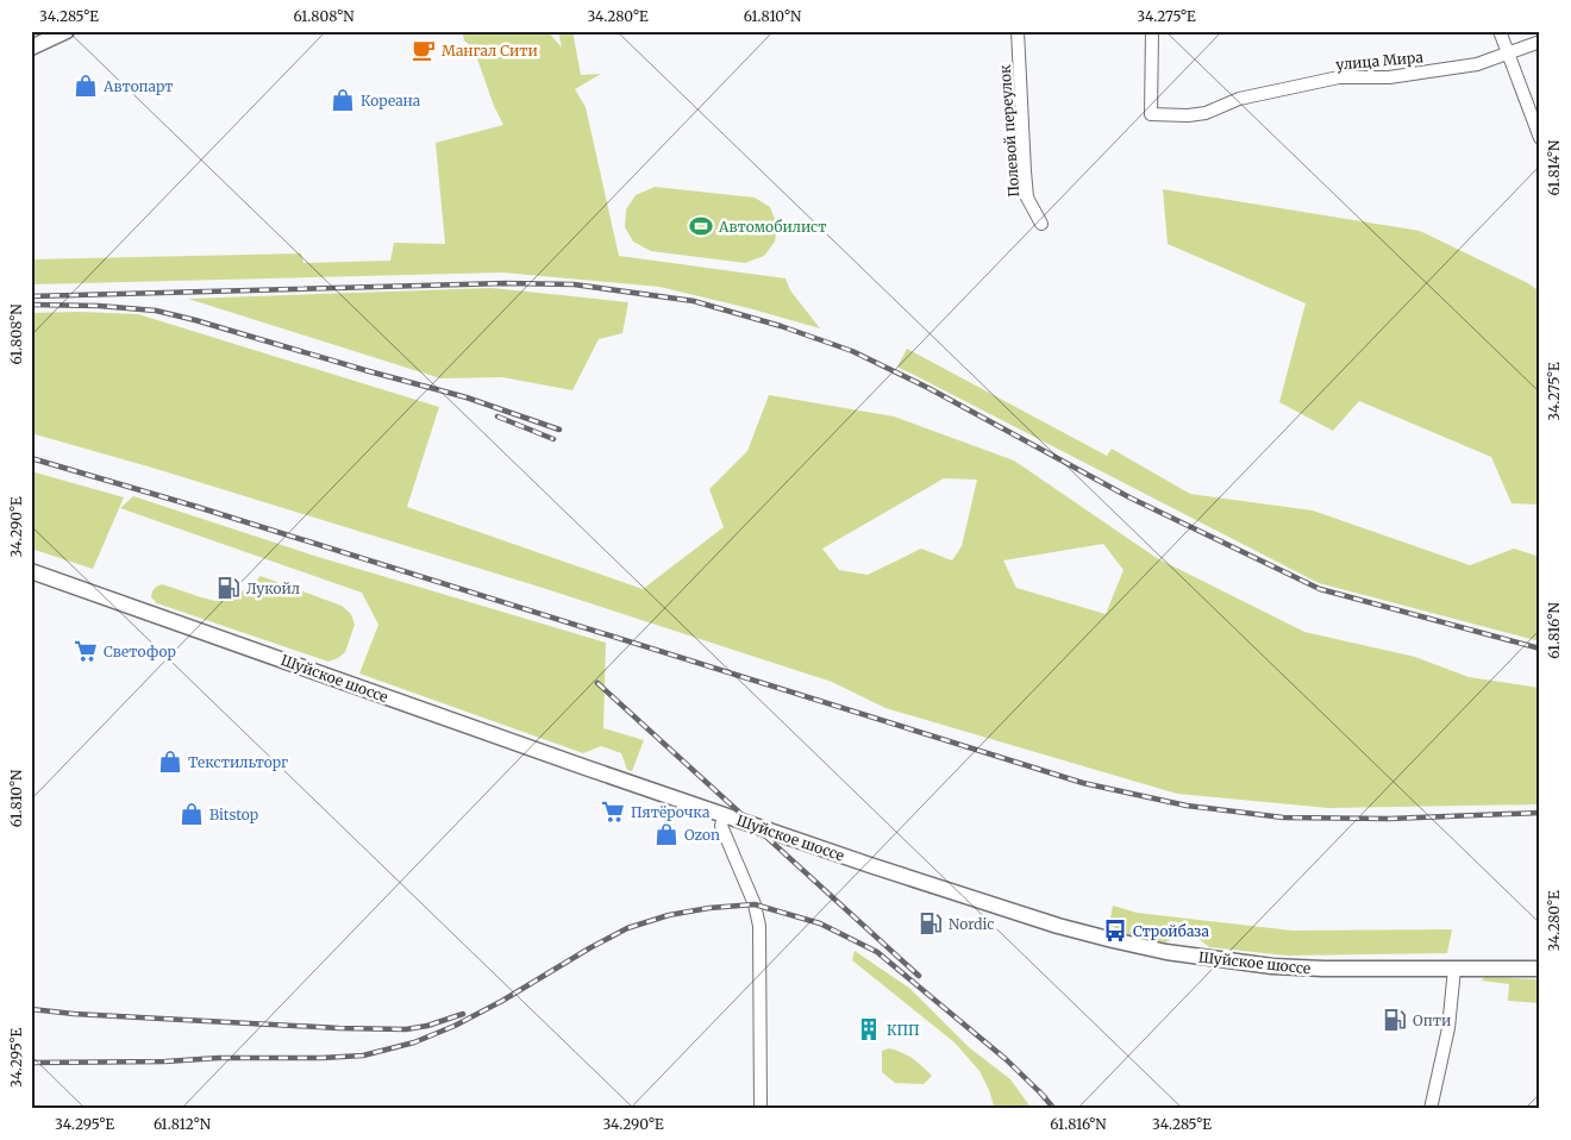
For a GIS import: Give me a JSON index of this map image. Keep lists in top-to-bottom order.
{
  "streets": {
    "main road": ["Шуйское шоссе"],
    "street": ["улица Мира", "Полевой переулок"]
  },
  "places": {
    "cafe": ["Мангал Сити"],
    "shop": [
      "Автопарт",
      "Кореана",
      "Текстильторг",
      "Bitstop",
      "Ozon"
    ],
    "sports": ["Автомобилист"],
    "fuel station": ["Лукойл", "Nordic", "Опти"],
    "supermarket": ["Светофор", "Пятёрочка"],
    "bus stop": ["Стройбаза"],
    "building": ["КПП"]
  },
  "coordinates": [
    "34.285°E",
    "61.808°N",
    "34.280°E",
    "61.810°N",
    "34.275°E",
    "61.814°N",
    "34.290°E",
    "61.816°N",
    "34.295°E",
    "61.812°N"
  ]
}
